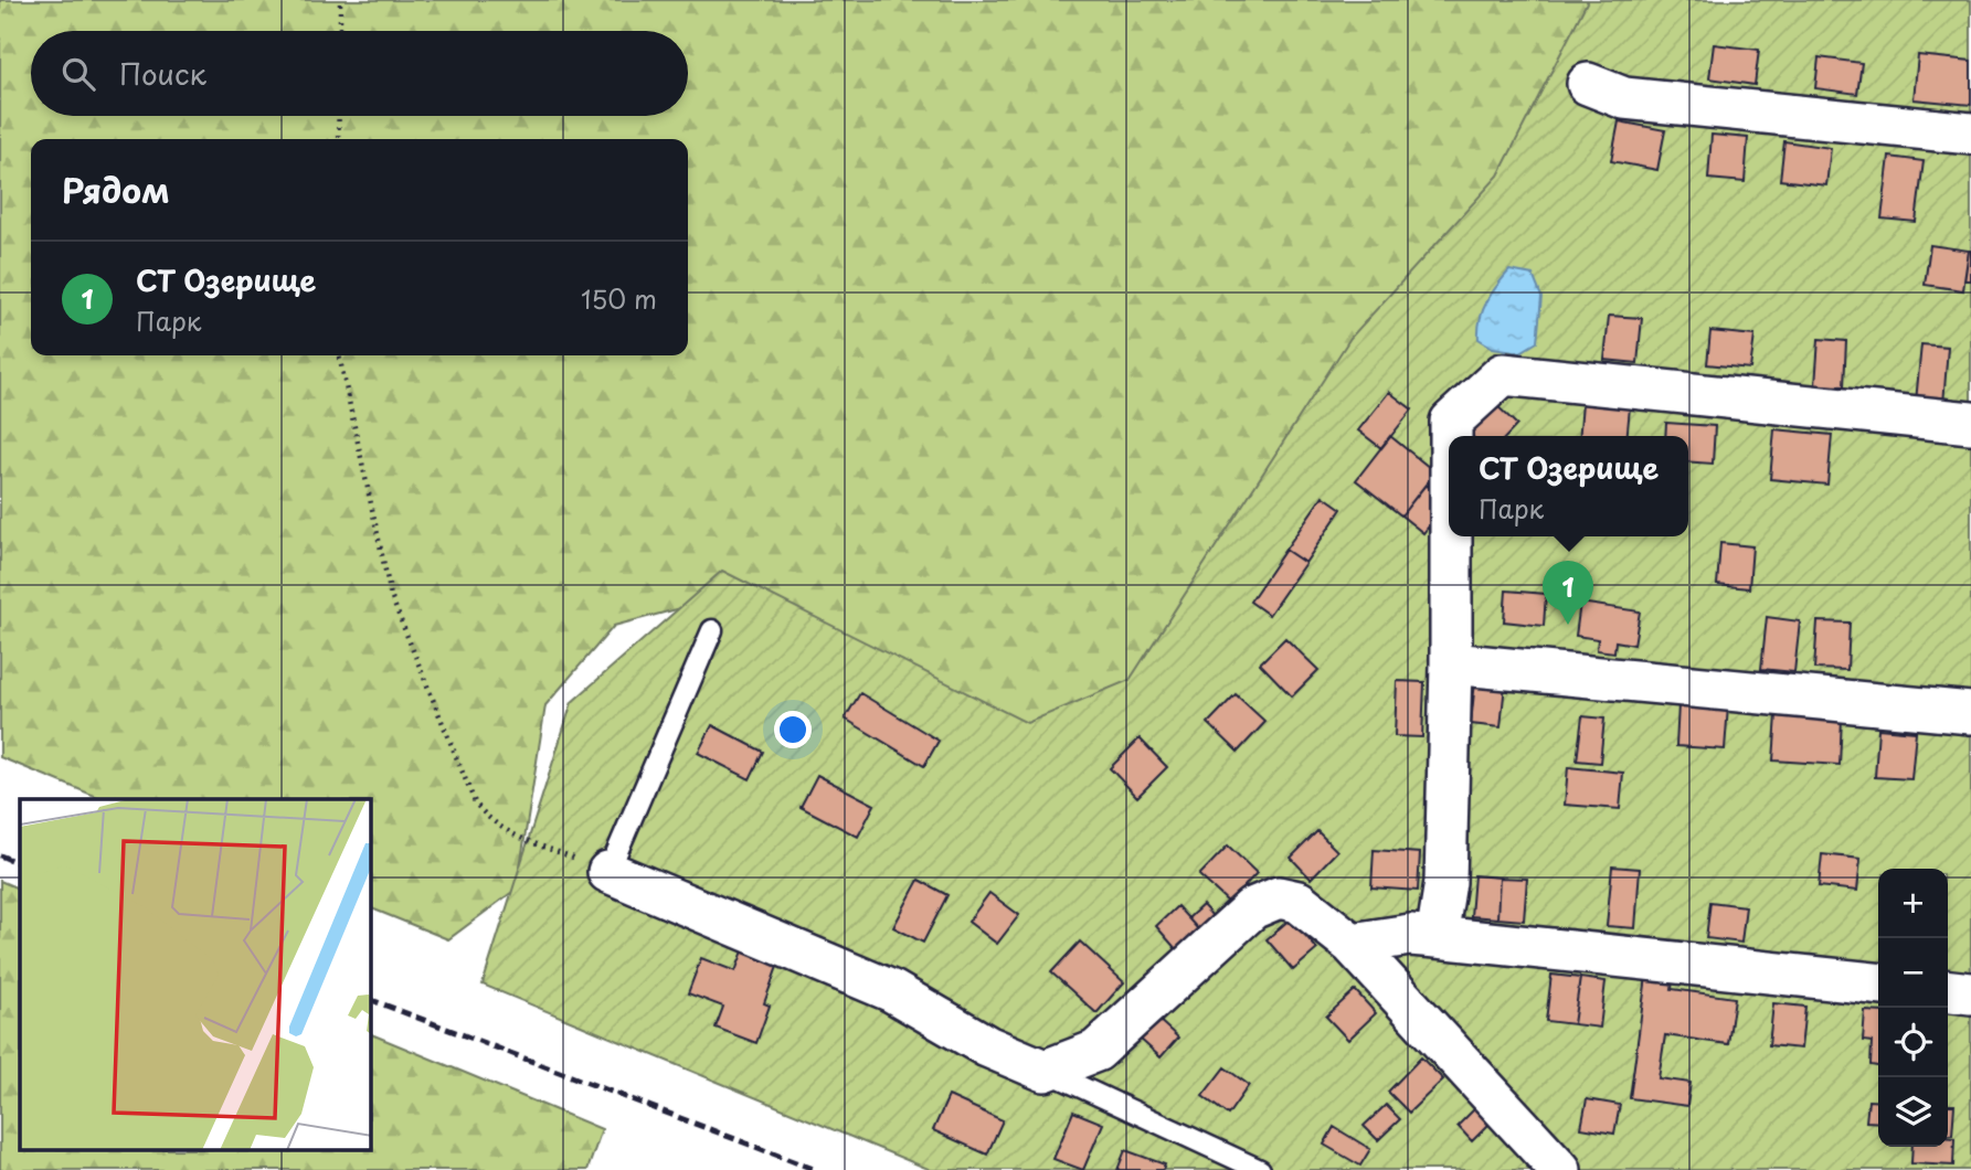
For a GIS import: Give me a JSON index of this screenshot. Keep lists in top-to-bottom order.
{
  "page": {
    "search": "Поиск",
    "heading": "Рядом",
    "list": [
      {
        "mark": "1",
        "name": "СТ Озерище",
        "note": "Парк",
        "value": "150 m"
      }
    ],
    "popup": ["СТ Озерище", "Парк"],
    "pins": "1",
    "map_buttons": ["+", "−"]
  }
}
